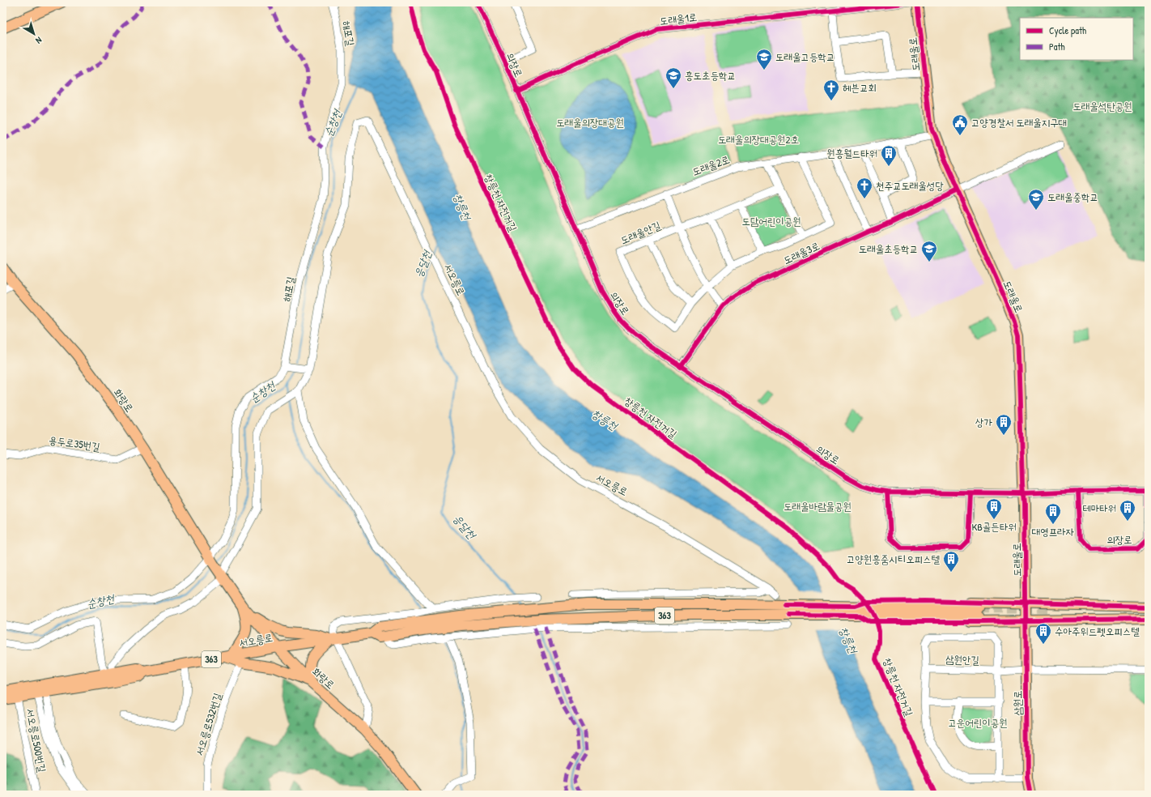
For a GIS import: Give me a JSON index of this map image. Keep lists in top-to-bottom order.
{
  "streets": {
    "main road": [
      "도래울로",
      "서오릉로",
      "화랑로",
      "363",
      "삼원로"
    ],
    "street": [
      "도래울1로",
      "해포길",
      "의장로",
      "도래울2로",
      "도래울안길",
      "도래울3로",
      "용두로35번길",
      "삼원안길",
      "서오릉로532번길",
      "서오릉로500번길"
    ],
    "cycle path": ["창릉천 자전거길"]
  },
  "crossings": [
    ["도래울1로", "도래울로"],
    ["도래울1로", "의장로"],
    ["해포길", "화랑로"],
    ["도래울로", "의장로"],
    ["도래울로", "도래울2로"],
    ["도래울로", "도래울3로"],
    ["도래울로", "삼원로"],
    ["의장로", "도래울2로"],
    ["의장로", "도래울3로"],
    ["도래울2로", "도래울안길"],
    ["서오릉로", "화랑로"],
    ["서오릉로", "363"],
    ["서오릉로", "서오릉로500번길"],
    ["화랑로", "용두로35번길"],
    ["삼원안길", "삼원로"]
  ],
  "water": ["순창천", "창릉천", "응달천"],
  "parks": [
    "도래울석탄공원",
    "도래울의장대공원",
    "도래울의장대공원2호",
    "도담어린이공원",
    "도래울바람물공원",
    "고운어린이공원"
  ],
  "places": {
    "school or university": [
      "도래울고등학교",
      "흥도초등학교",
      "도래울중학교",
      "도래울초등학교"
    ],
    "church": ["헤븐교회", "천주교도래울성당"],
    "public building": ["고양경찰서 도래울지구대"],
    "building": [
      "원흥월드타워",
      "상가",
      "KB골든타워",
      "테마타워",
      "대영프라자",
      "고양원흥줌시티오피스텔",
      "수아주위드펫오피스텔"
    ]
  },
  "legend": ["Cycle path", "Path"],
  "north": "bottom right"
}
